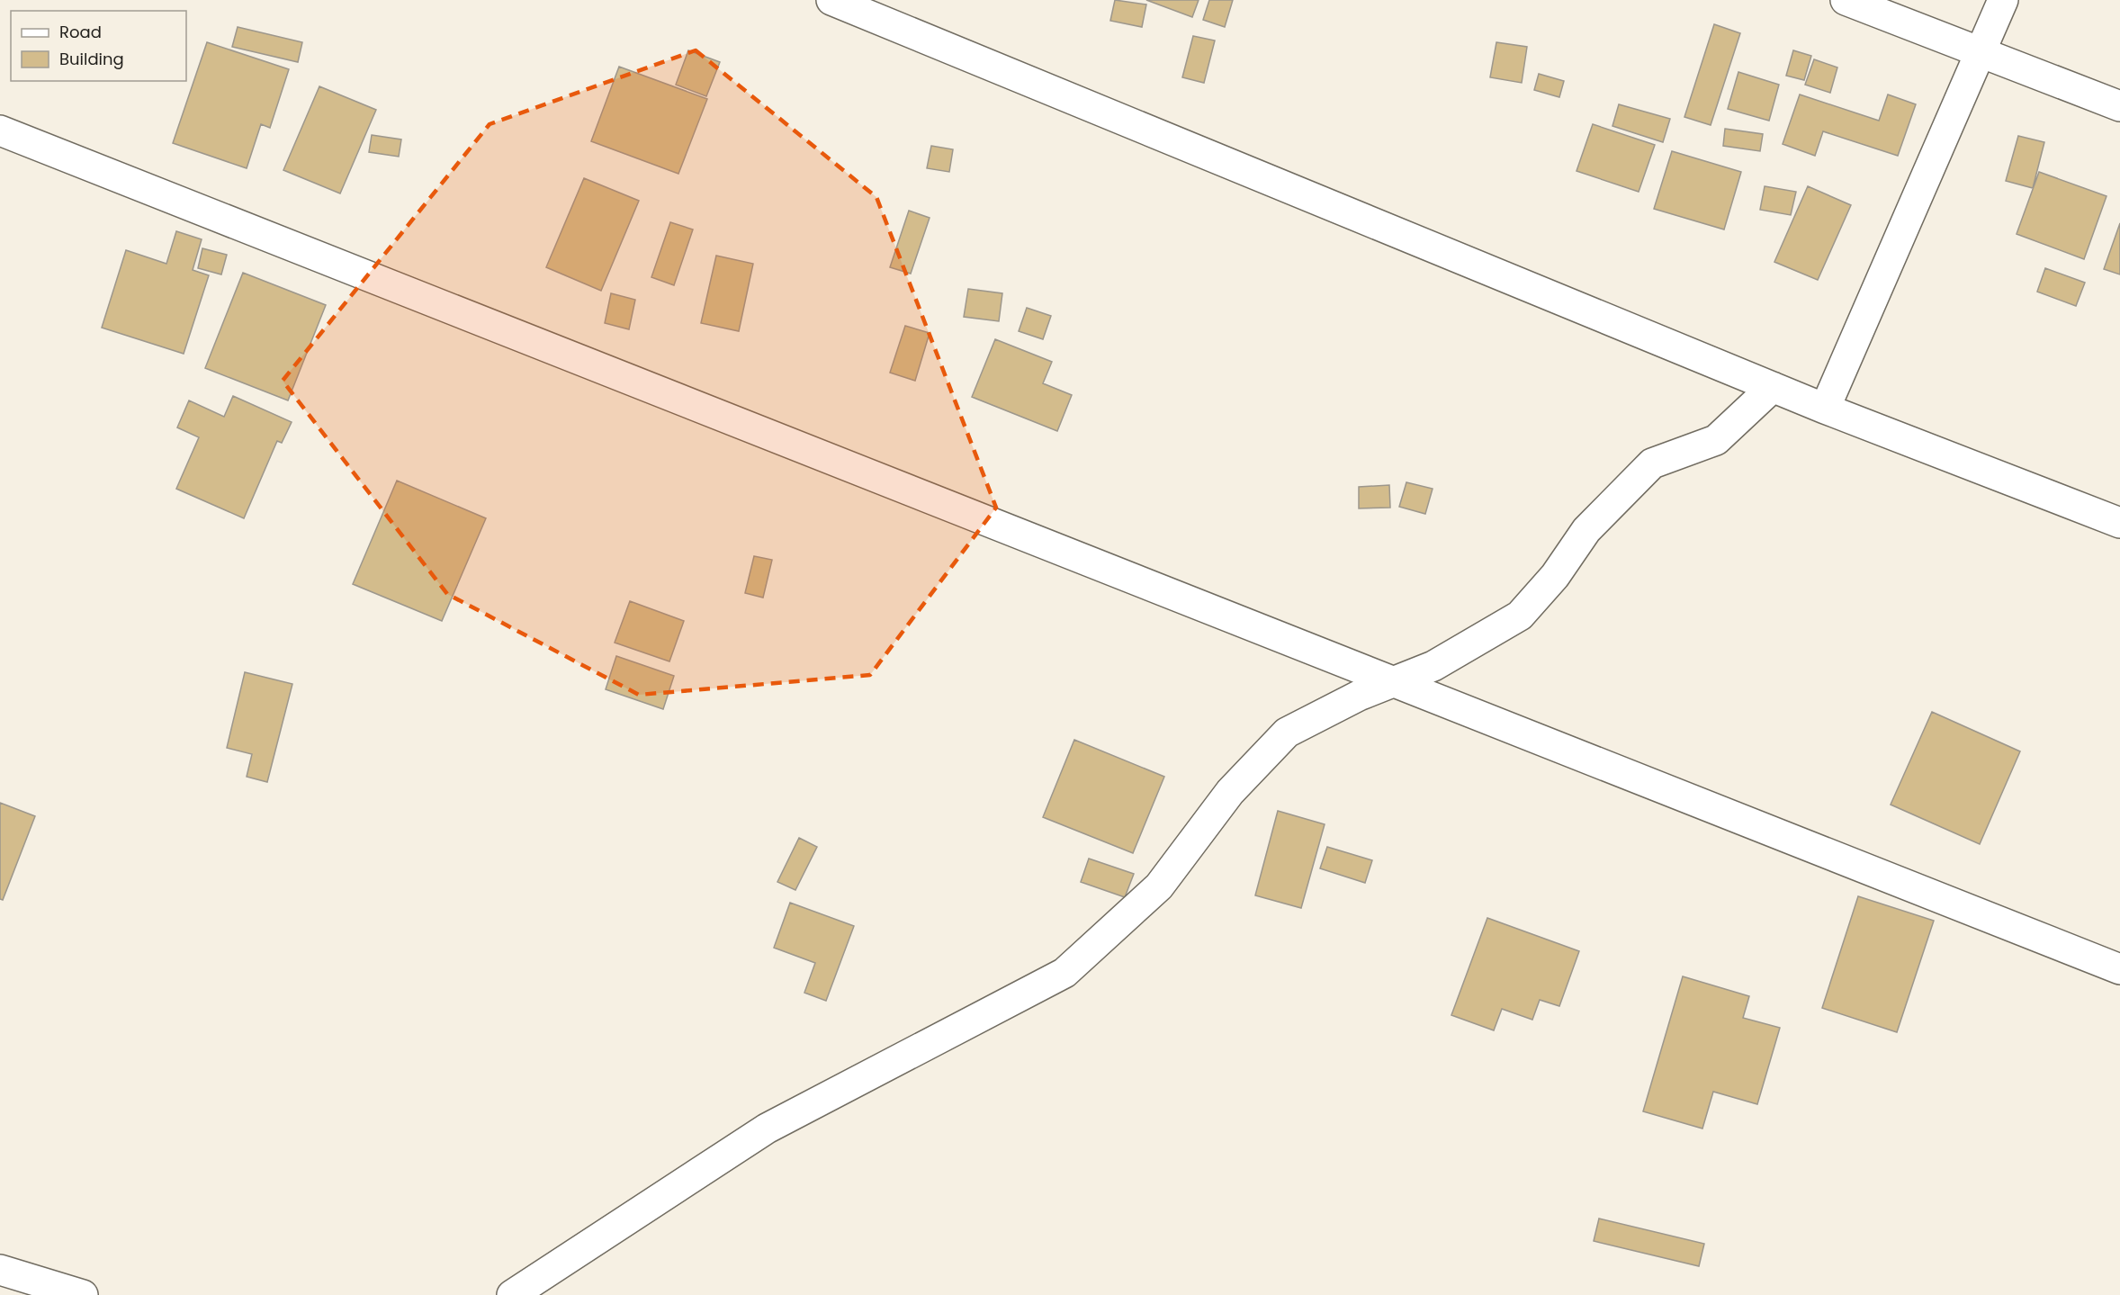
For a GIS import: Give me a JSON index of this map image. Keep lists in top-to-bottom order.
{
  "legend": ["Road", "Building"]
}
